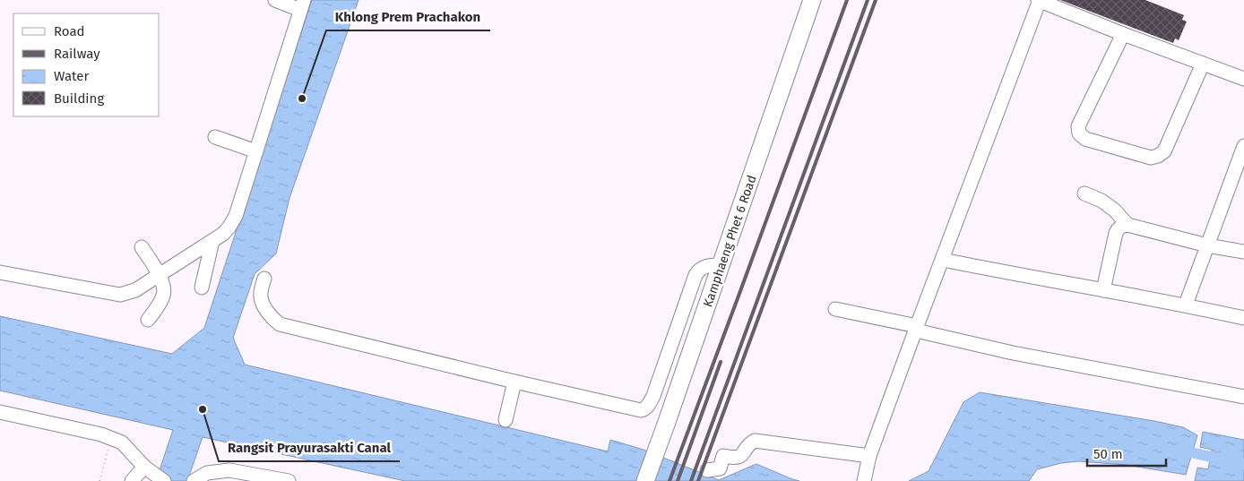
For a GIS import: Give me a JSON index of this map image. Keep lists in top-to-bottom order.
{
  "streets": {
    "main road": ["Kamphaeng Phet 6 Road"]
  },
  "places": ["Khlong Prem Prachakon", "Rangsit Prayurasakti Canal"],
  "legend": [
    "Road",
    "Railway",
    "Water",
    "Building"
  ],
  "scale_bar": "50 m"
}
